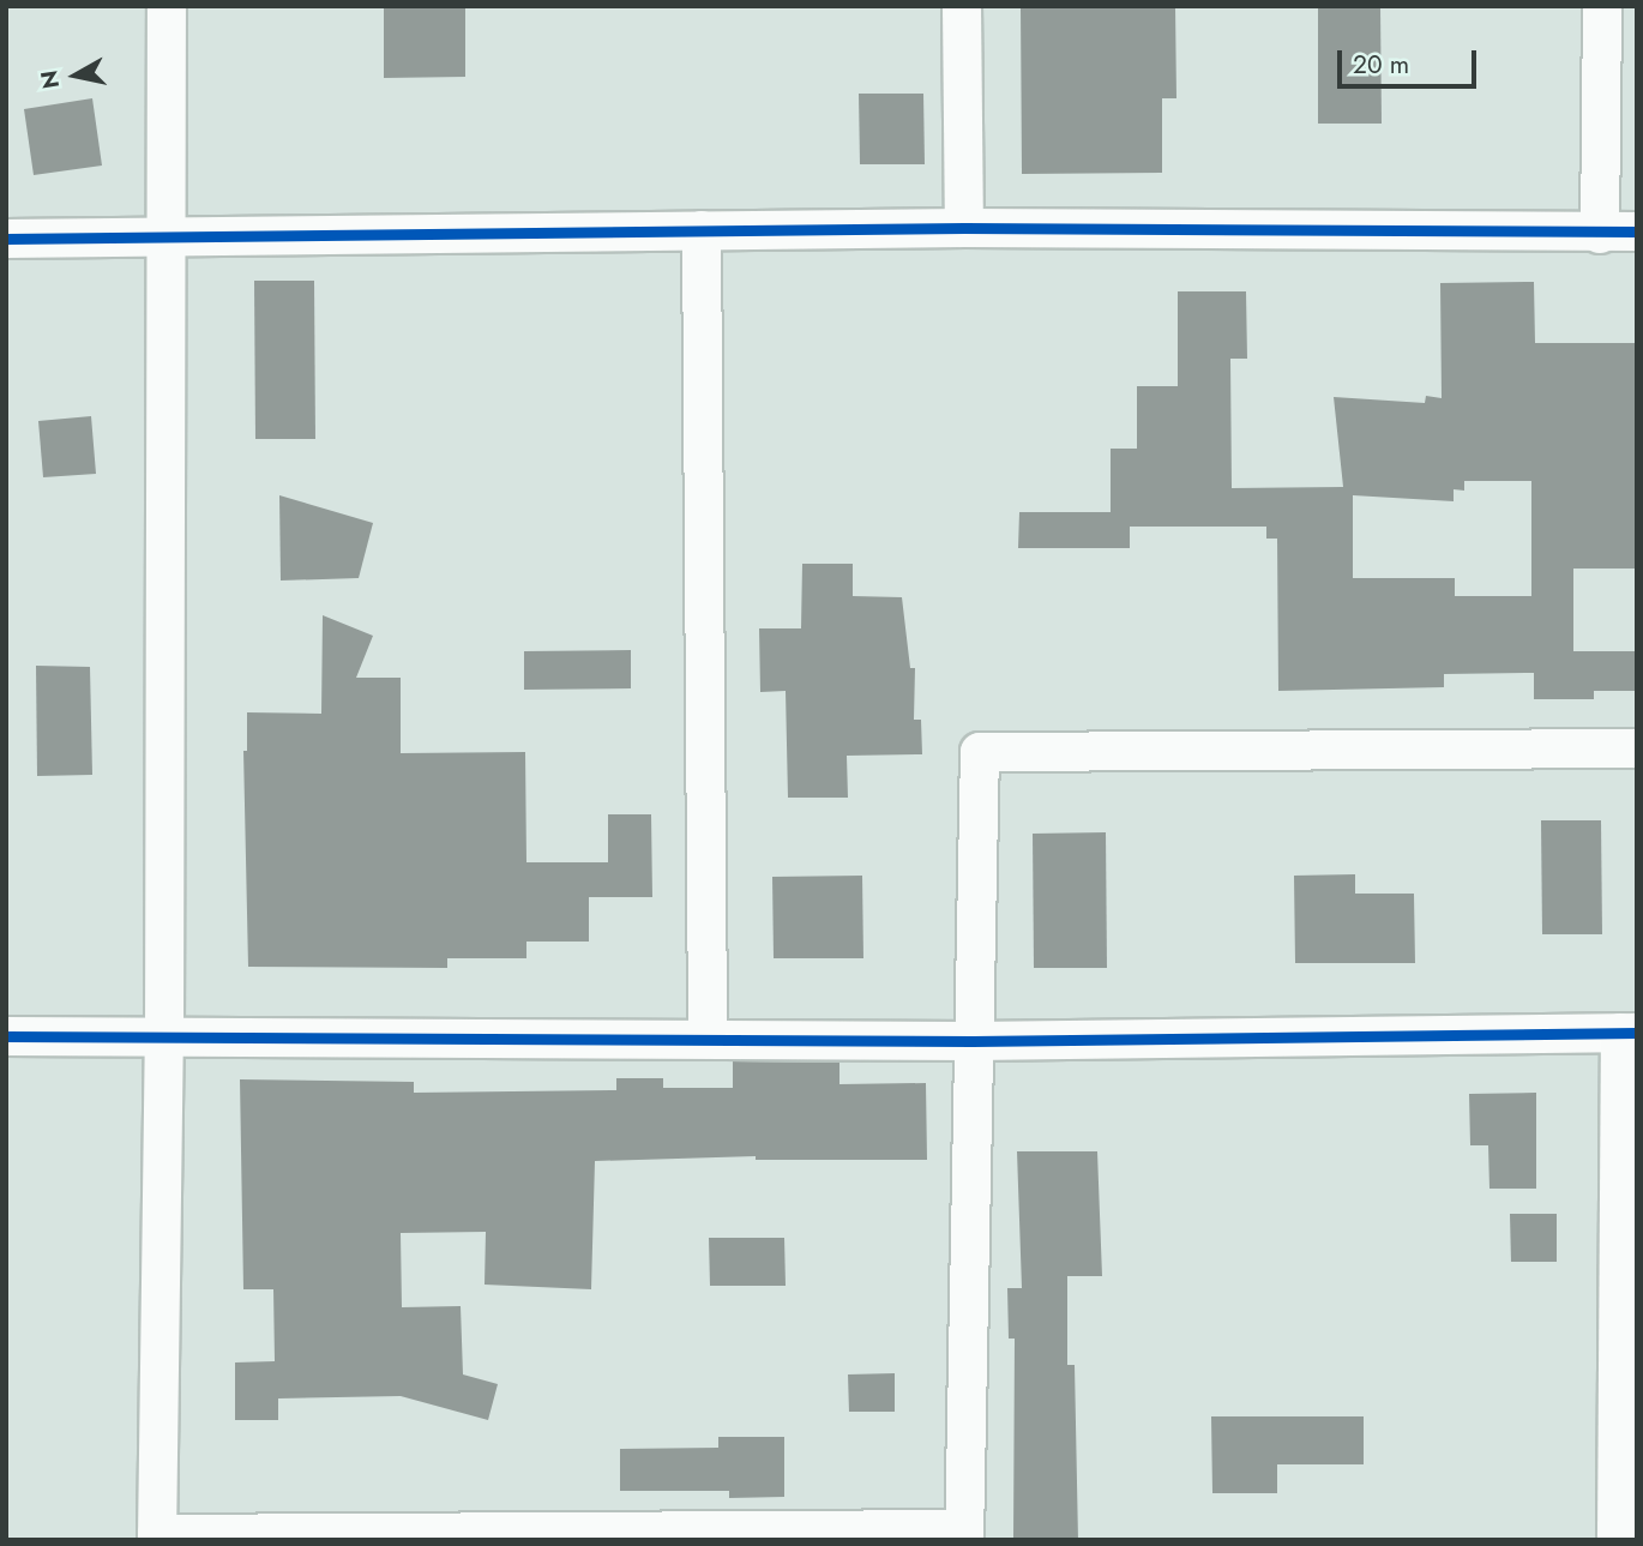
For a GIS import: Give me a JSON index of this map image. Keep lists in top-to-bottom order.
{
  "scale_bar": "20 m",
  "north": "left"
}
